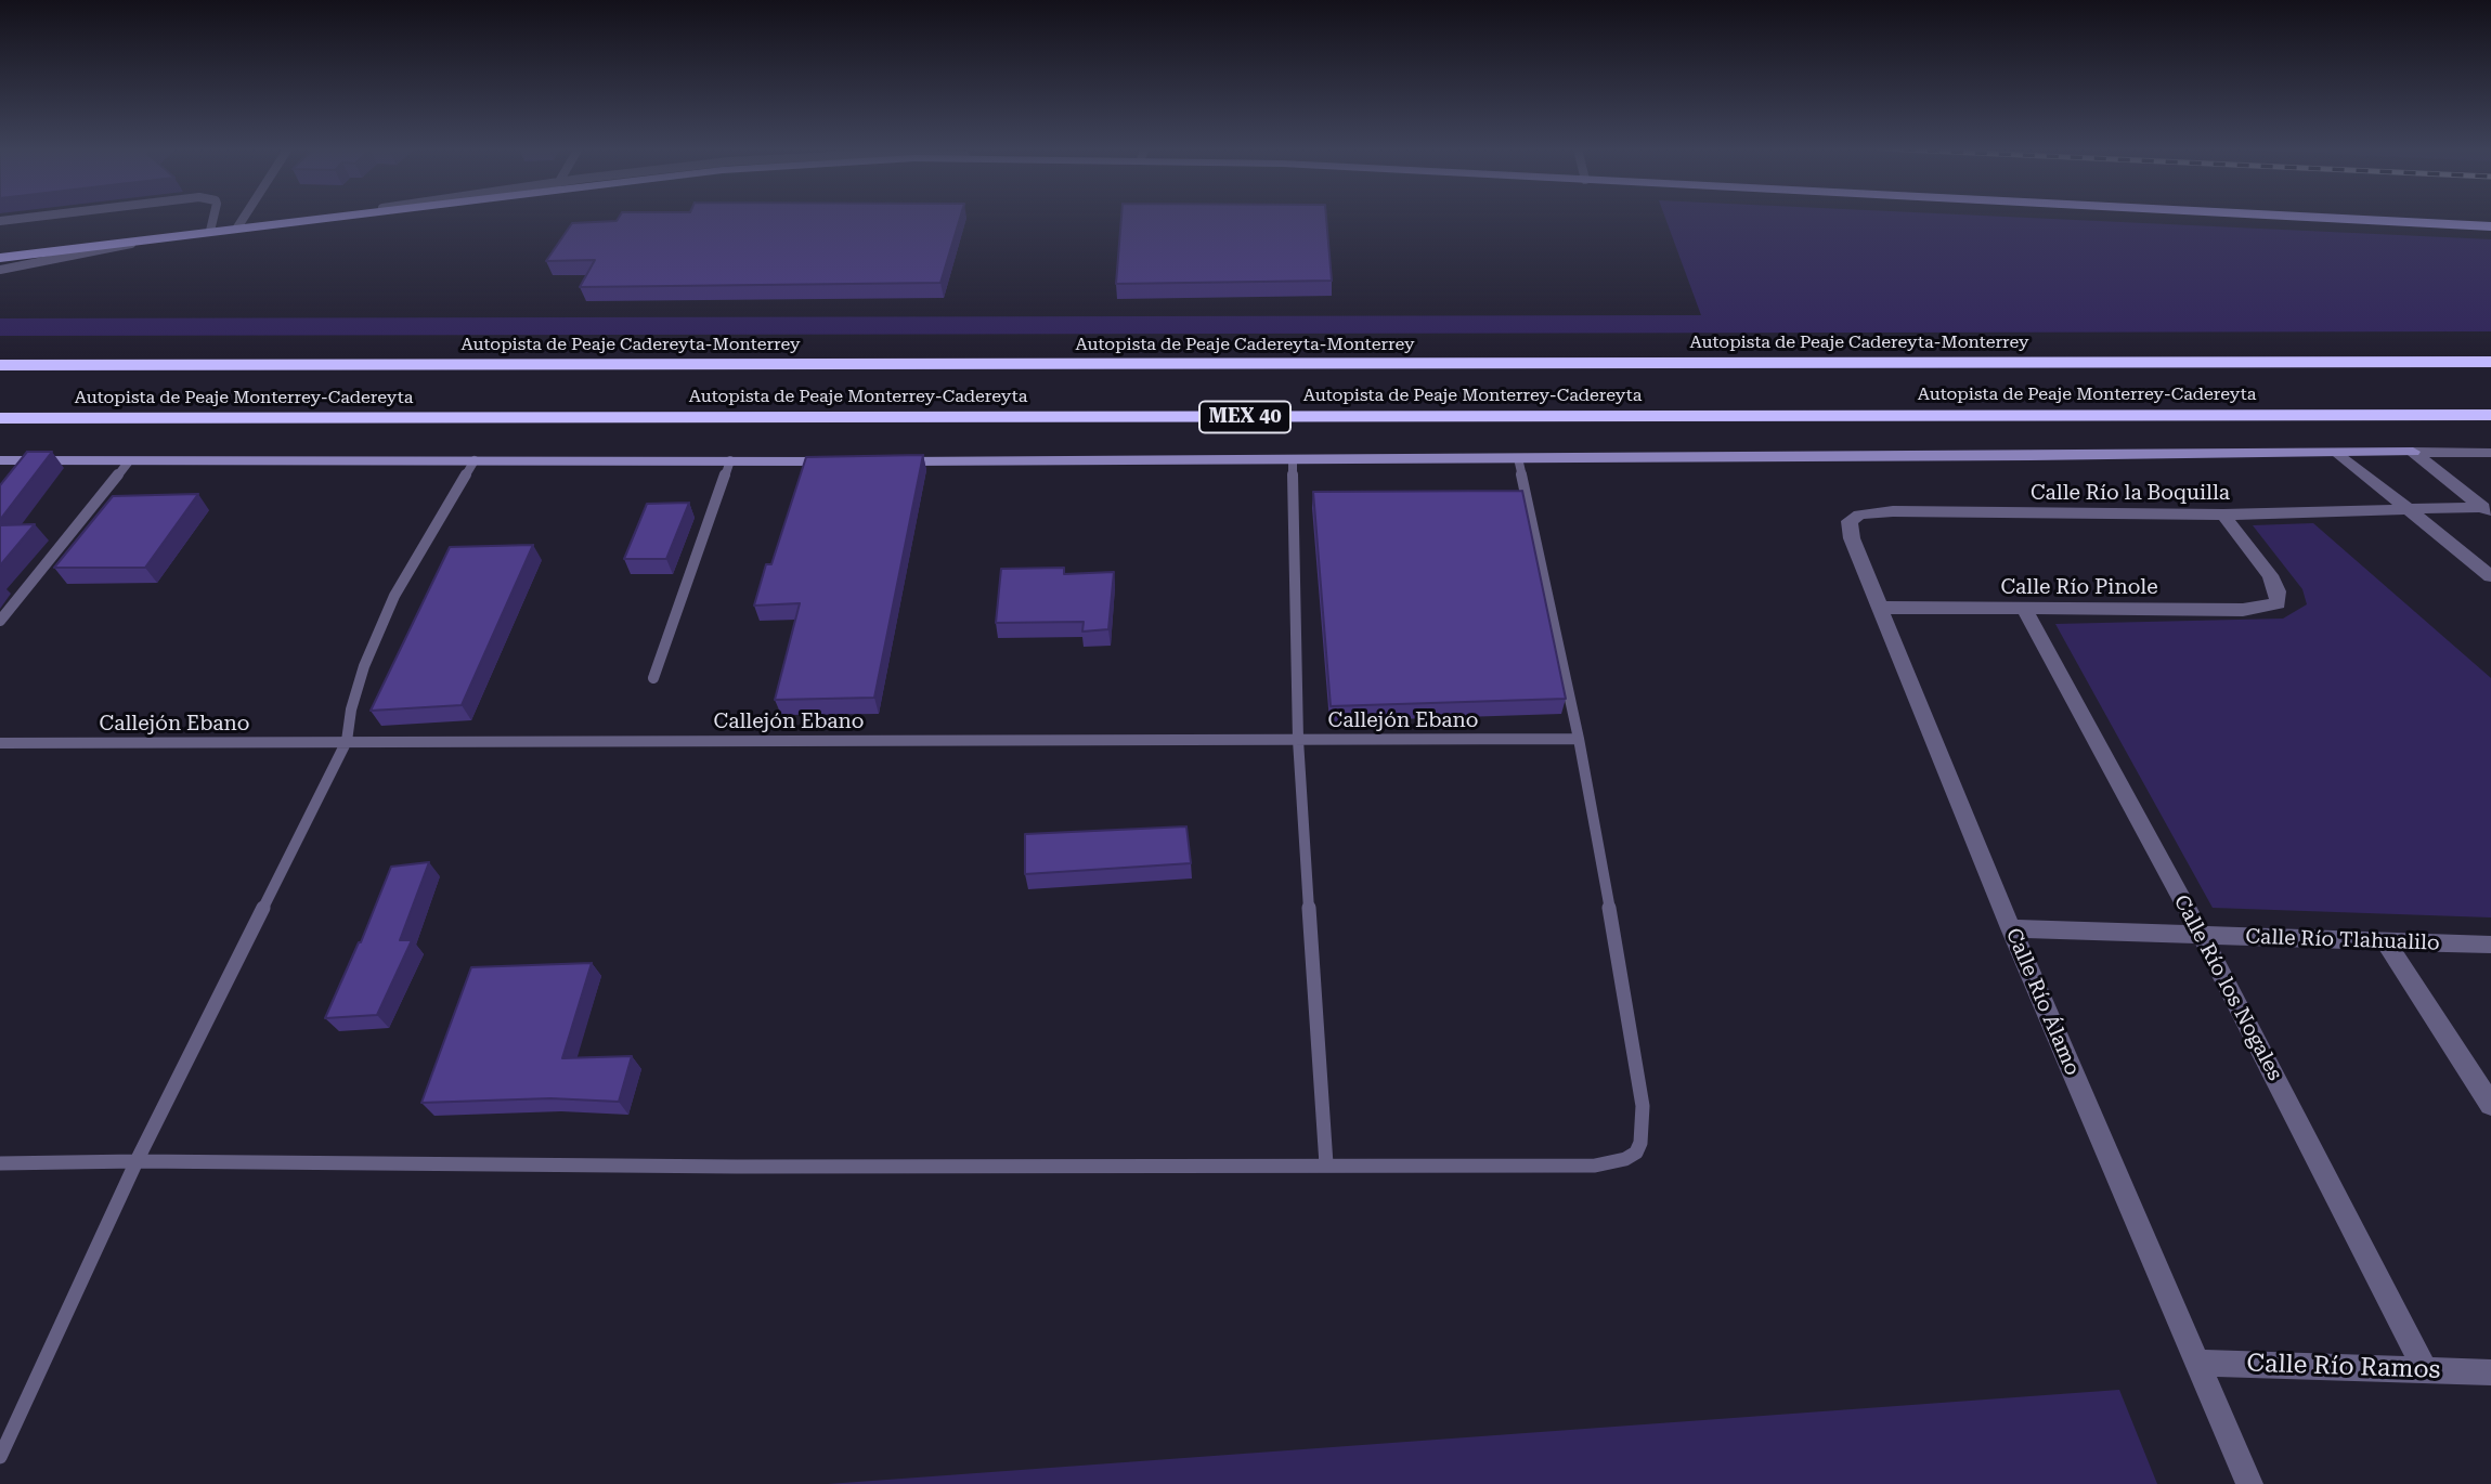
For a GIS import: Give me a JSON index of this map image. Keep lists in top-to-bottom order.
{
  "streets": {
    "highway": ["Autopista de Peaje Cadereyta-Monterrey", "Autopista de Peaje Monterrey-Cadereyta", "MEX 40"],
    "street": [
      "Calle Río la Boquilla",
      "Calle Río Pinole",
      "Calle Río Tlahualilo",
      "Calle Río los Nogales",
      "Calle Río Álamo",
      "Calle Río Ramos"
    ],
    "lane": ["Callejón Ebano"]
  },
  "crossings": [
    ["Calle Río la Boquilla", "Calle Río Pinole"],
    ["Calle Río la Boquilla", "Calle Río Álamo"],
    ["Calle Río Pinole", "Calle Río los Nogales"],
    ["Calle Río Pinole", "Calle Río Álamo"],
    ["Calle Río Tlahualilo", "Calle Río los Nogales"],
    ["Calle Río Tlahualilo", "Calle Río Álamo"],
    ["Calle Río los Nogales", "Calle Río Ramos"],
    ["Calle Río Álamo", "Calle Río Ramos"]
  ]
}
